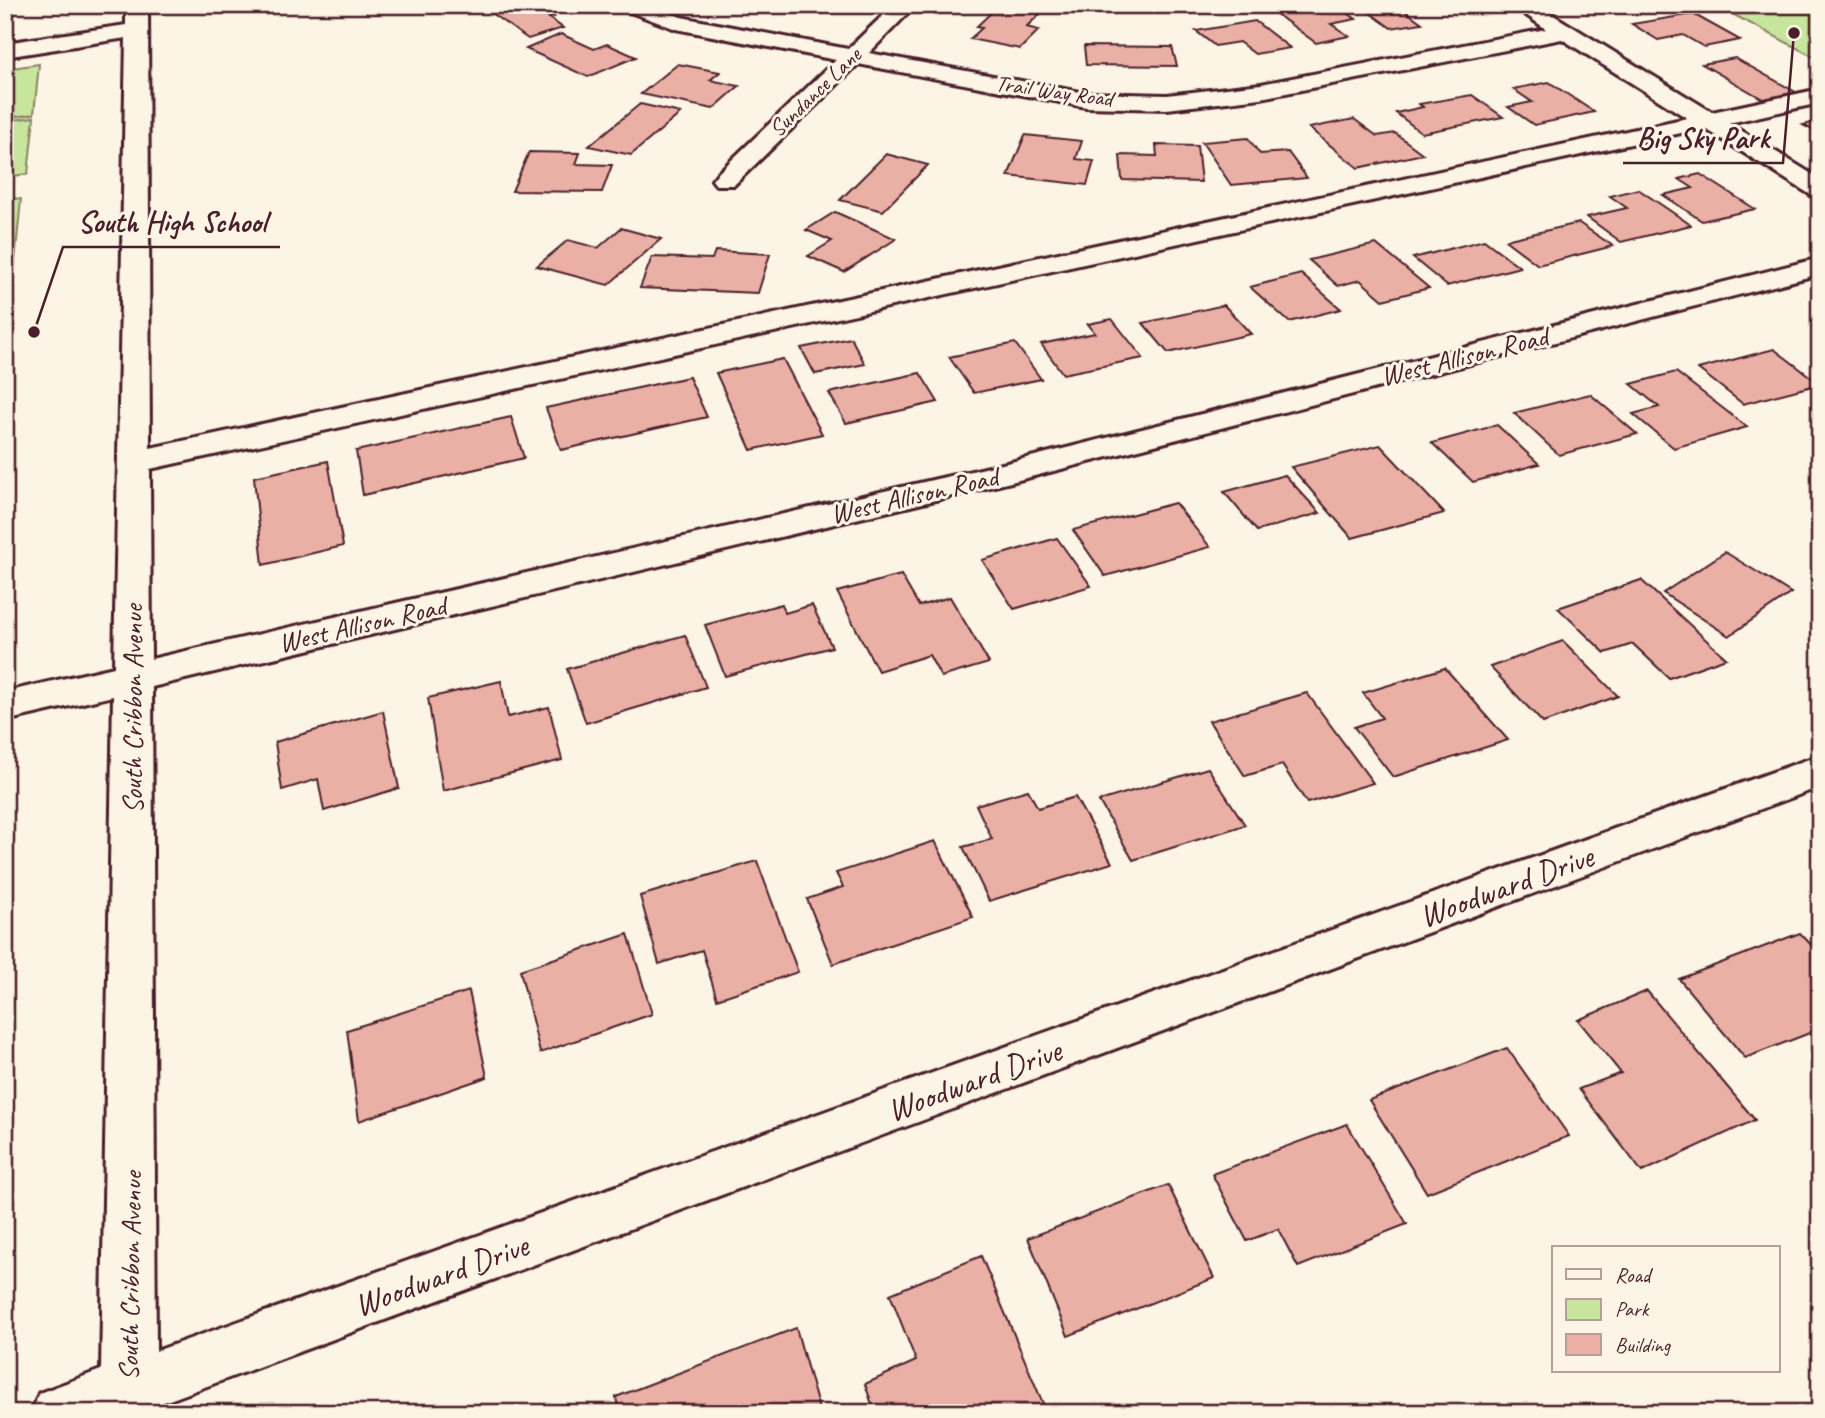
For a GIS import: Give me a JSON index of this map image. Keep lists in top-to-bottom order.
{
  "streets": {
    "street": [
      "Trail Way Road",
      "Sundance Lane",
      "West Allison Road",
      "South Cribbon Avenue",
      "Woodward Drive"
    ]
  },
  "crossings": [
    ["Trail Way Road", "Sundance Lane"],
    ["West Allison Road", "South Cribbon Avenue"],
    ["South Cribbon Avenue", "Woodward Drive"]
  ],
  "places": ["Big Sky Park", "South High School"],
  "legend": ["Road", "Park", "Building"]
}
